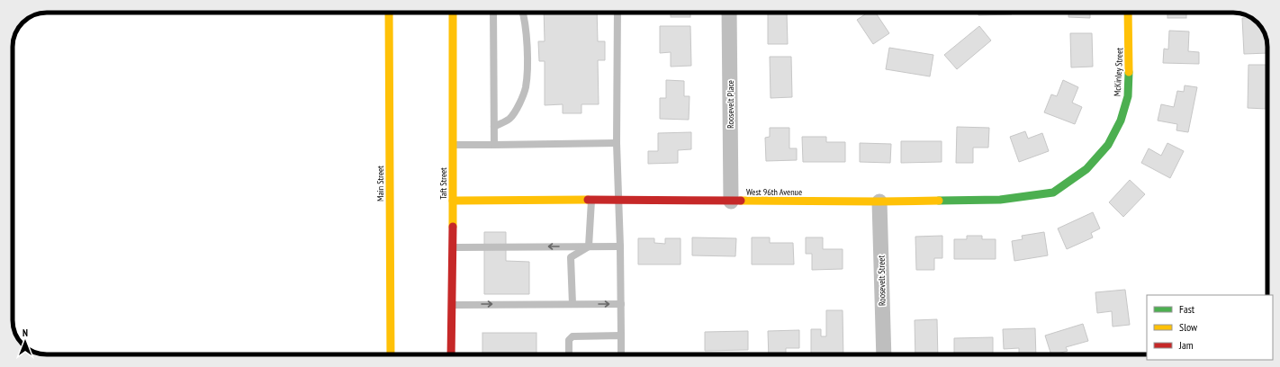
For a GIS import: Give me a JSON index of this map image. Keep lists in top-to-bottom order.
{
  "streets": {
    "street": [
      "McKinley Street",
      "Roosevelt Place",
      "Main Street",
      "Taft Street",
      "West 96th Avenue",
      "Roosevelt Street"
    ]
  },
  "crossings": [
    ["McKinley Street", "West 96th Avenue"],
    ["Roosevelt Place", "West 96th Avenue"],
    ["Taft Street", "West 96th Avenue"],
    ["West 96th Avenue", "Roosevelt Street"]
  ],
  "legend": ["Fast", "Slow", "Jam"],
  "north": "top"
}
